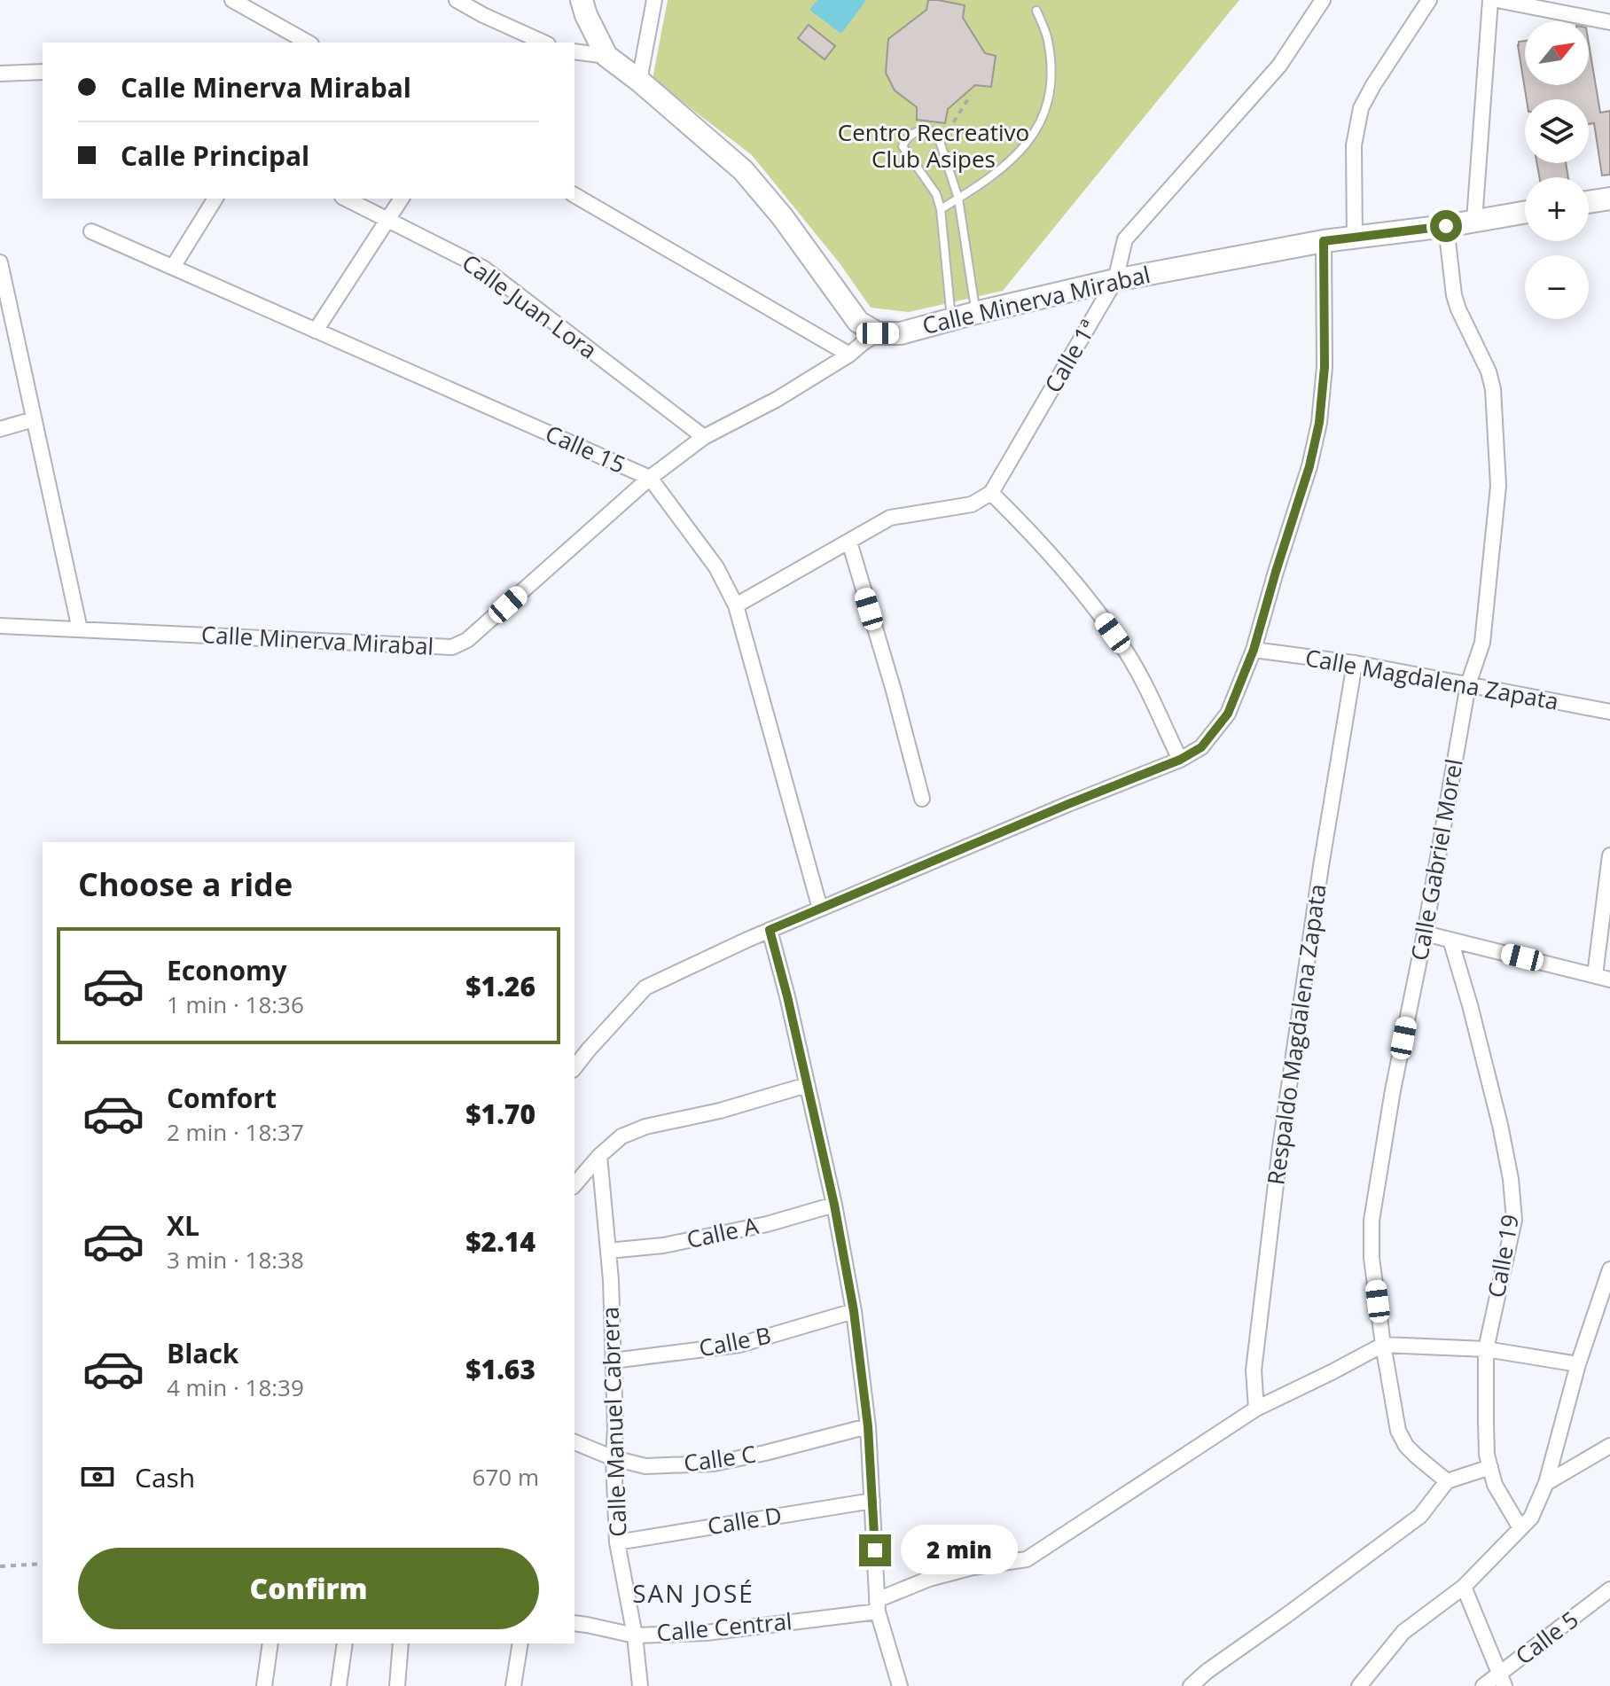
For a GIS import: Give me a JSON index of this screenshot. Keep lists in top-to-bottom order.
{
  "streets": {
    "street": [
      "Calle Minerva Mirabal",
      "Calle Juan Lora",
      "Calle 1ª",
      "Calle 15",
      "Calle Magdalena Zapata",
      "Calle Gabriel Morel",
      "Respaldo Magdalena Zapata",
      "Calle A",
      "Calle 19",
      "Calle B",
      "Calle Manuel Cabrera",
      "Calle C",
      "Calle D",
      "Calle Central",
      "Calle 5"
    ]
  },
  "crossings": [
    ["Calle Minerva Mirabal", "Calle Juan Lora"],
    ["Calle Minerva Mirabal", "Calle 1ª"],
    ["Calle Minerva Mirabal", "Calle 15"],
    ["Calle Minerva Mirabal", "Calle Gabriel Morel"],
    ["Calle Magdalena Zapata", "Calle Gabriel Morel"],
    ["Calle Magdalena Zapata", "Respaldo Magdalena Zapata"],
    ["Calle Gabriel Morel", "Calle Central"],
    ["Respaldo Magdalena Zapata", "Calle Central"],
    ["Calle A", "Calle Manuel Cabrera"],
    ["Calle B", "Calle Manuel Cabrera"],
    ["Calle Manuel Cabrera", "Calle C"],
    ["Calle Manuel Cabrera", "Calle D"],
    ["Calle Manuel Cabrera", "Calle Central"]
  ],
  "districts": ["SAN JOSÉ"],
  "parks": ["Centro Recreativo Club Asipes"],
  "north": "top right",
  "page": {
    "map_buttons": ["+", "−"],
    "banner": ["Calle Minerva Mirabal", "Calle Principal"],
    "heading": "Choose a ride",
    "list": [
      {
        "name": "Economy",
        "note": "1 min · 18:36",
        "value": "$1.26"
      },
      {
        "name": "Comfort",
        "note": "2 min · 18:37",
        "value": "$1.70"
      },
      {
        "name": "XL",
        "note": "3 min · 18:38",
        "value": "$2.14"
      },
      {
        "name": "Black",
        "note": "4 min · 18:39",
        "value": "$1.63"
      }
    ],
    "pay": ["Cash", "670 m"],
    "bubble": "2 min",
    "buttons": "Confirm"
  }
}
